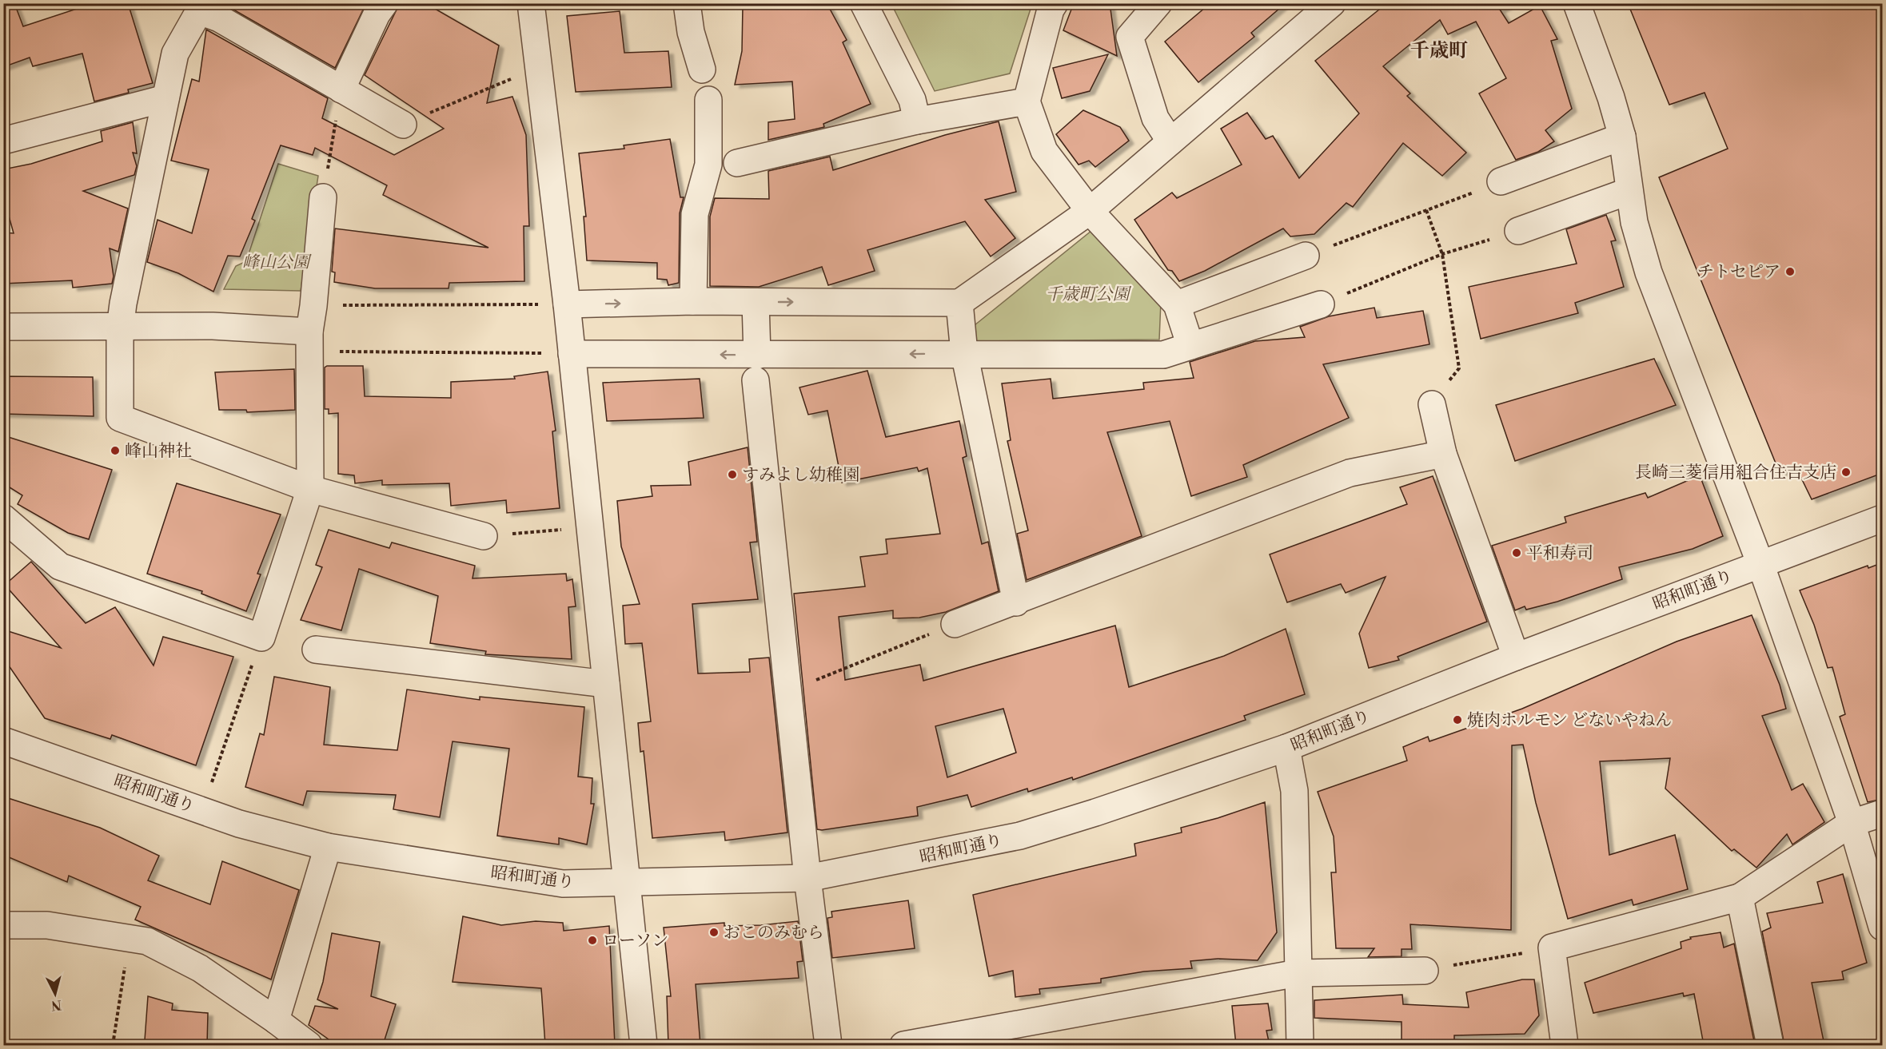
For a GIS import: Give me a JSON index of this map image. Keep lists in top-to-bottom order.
{
  "streets": {
    "street": ["昭和町通り"]
  },
  "districts": ["千歳町"],
  "parks": ["峰山公園", "千歳町公園"],
  "places": [
    "チトセピア",
    "峰山神社",
    "長崎三菱信用組合住吉支店",
    "すみよし幼稚園",
    "平和寿司",
    "焼肉ホルモン どないやねん",
    "おこのみむら",
    "ローソン"
  ],
  "north": "bottom"
}
